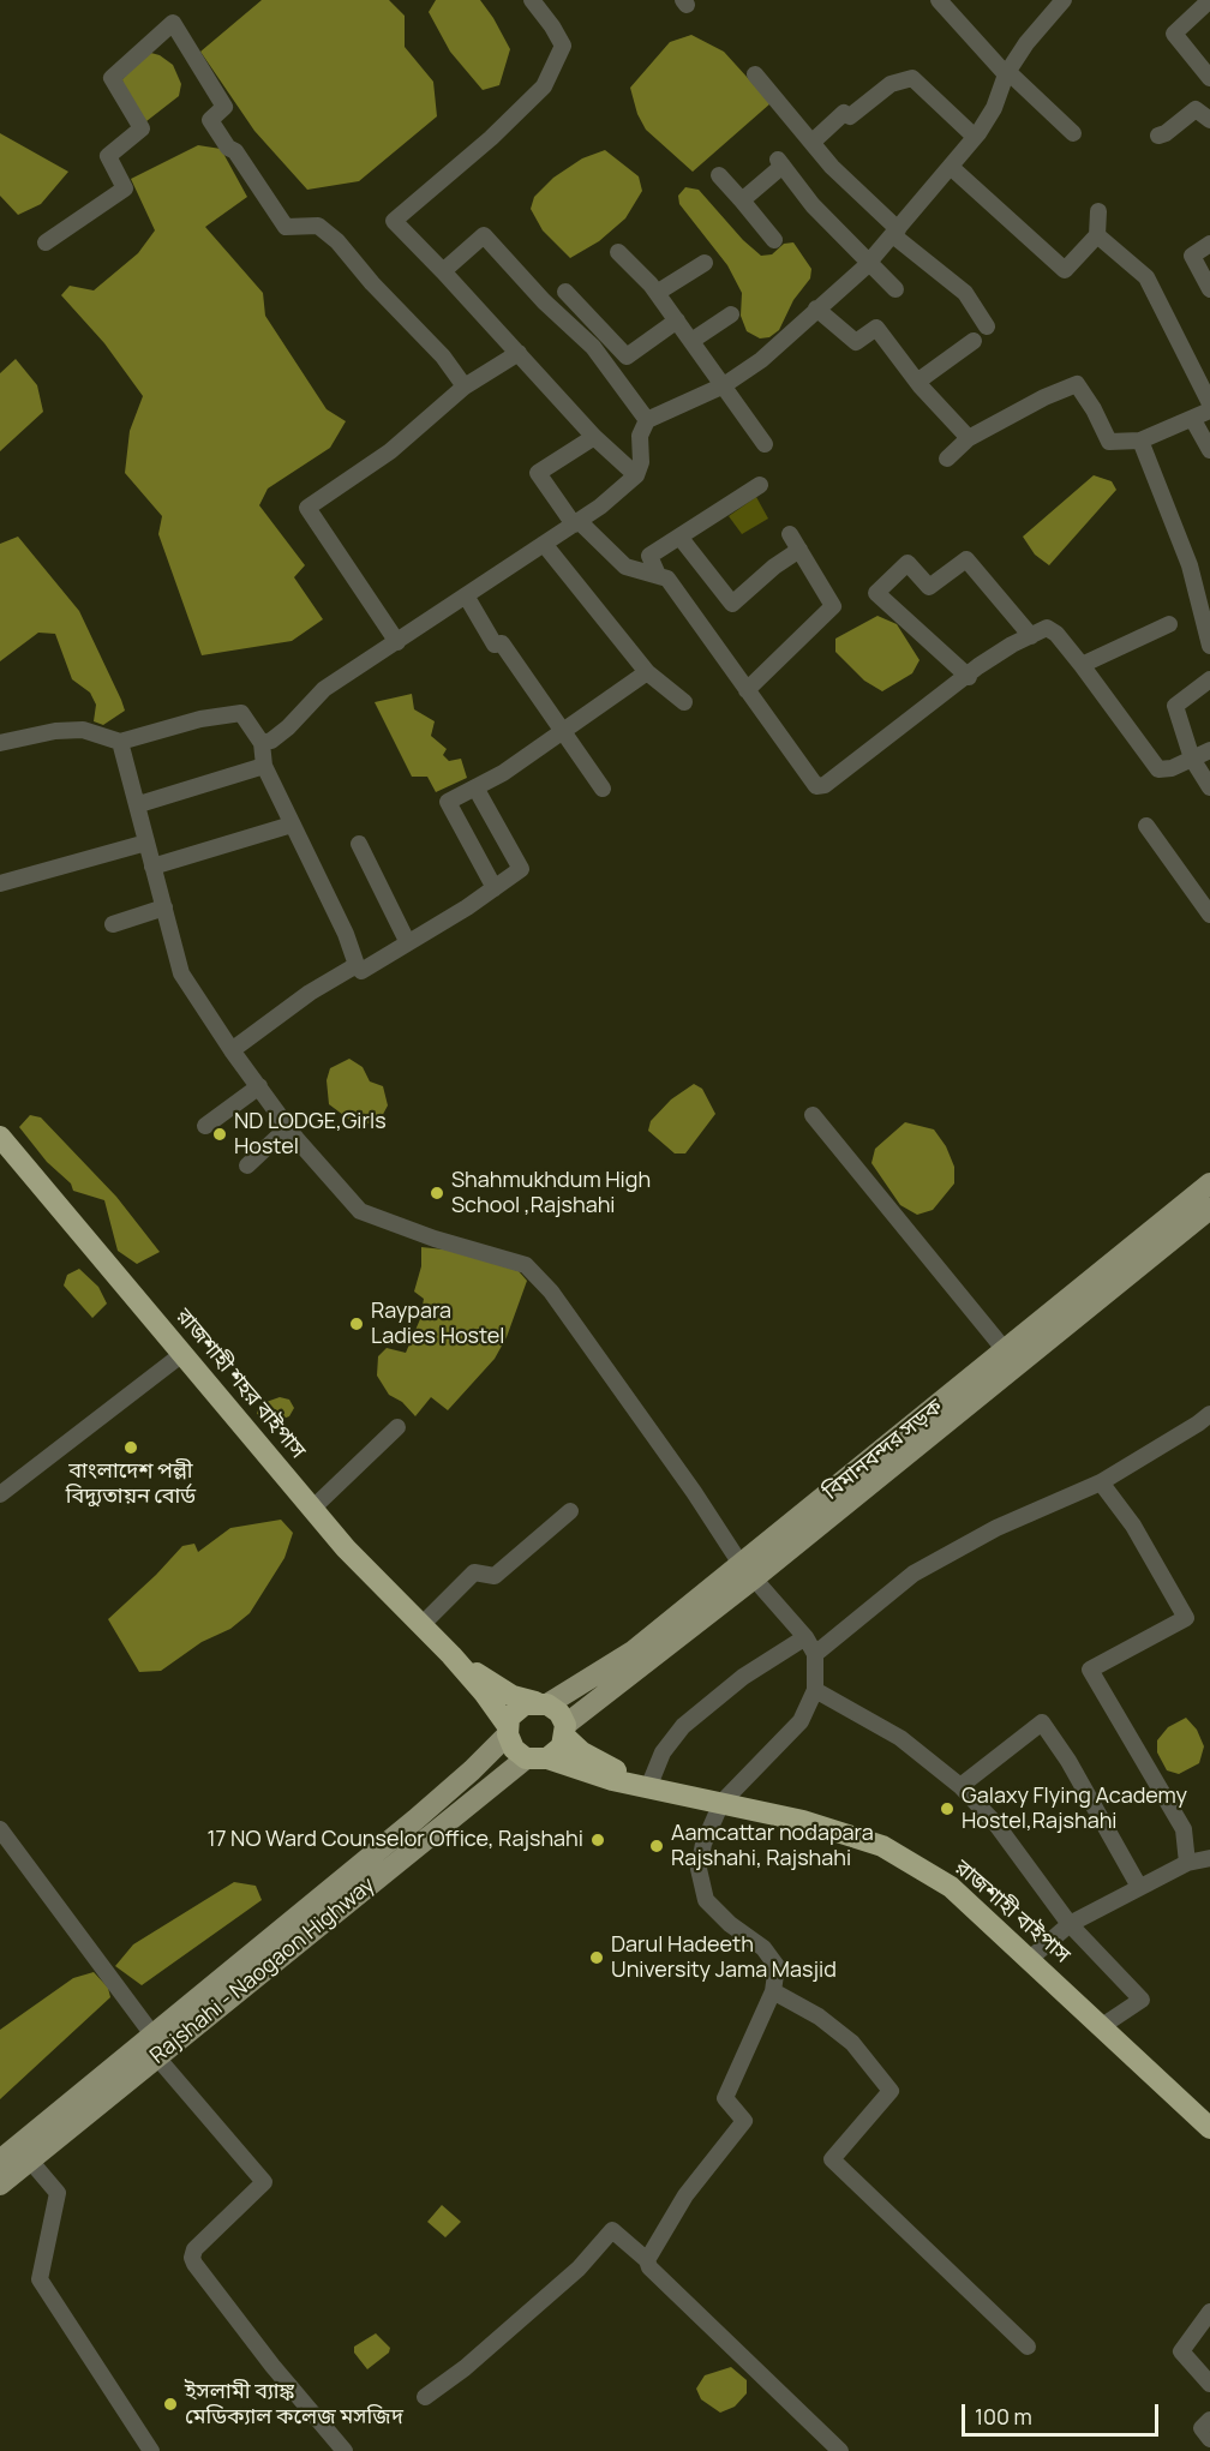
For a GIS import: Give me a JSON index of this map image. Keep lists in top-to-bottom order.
{
  "streets": {
    "highway": ["রাজশাহী শহর বাইপাস", "রাজশাহী বাইপাস"],
    "main road": ["বিমানবন্দর সড়ক", "Rajshahi - Naogaon Highway"]
  },
  "crossings": [
    ["বিমানবন্দর সড়ক", "Rajshahi - Naogaon Highway"]
  ],
  "places": [
    "ND LODGE,Girls Hostel",
    "Shahmukhdum High School ,Rajshahi",
    "Raypara Ladies Hostel",
    "বাংলাদেশ পল্লী বিদ্যুতায়ন বোর্ড",
    "Galaxy Flying Academy Hostel,Rajshahi",
    "17 NO Ward Counselor Office, Rajshahi",
    "Aamcattar nodapara Rajshahi, Rajshahi",
    "Darul Hadeeth University Jama Masjid",
    "ইসলামী ব্যাঙ্ক মেডিক্যাল কলেজ মসজিদ"
  ],
  "scale_bar": "100 m"
}
